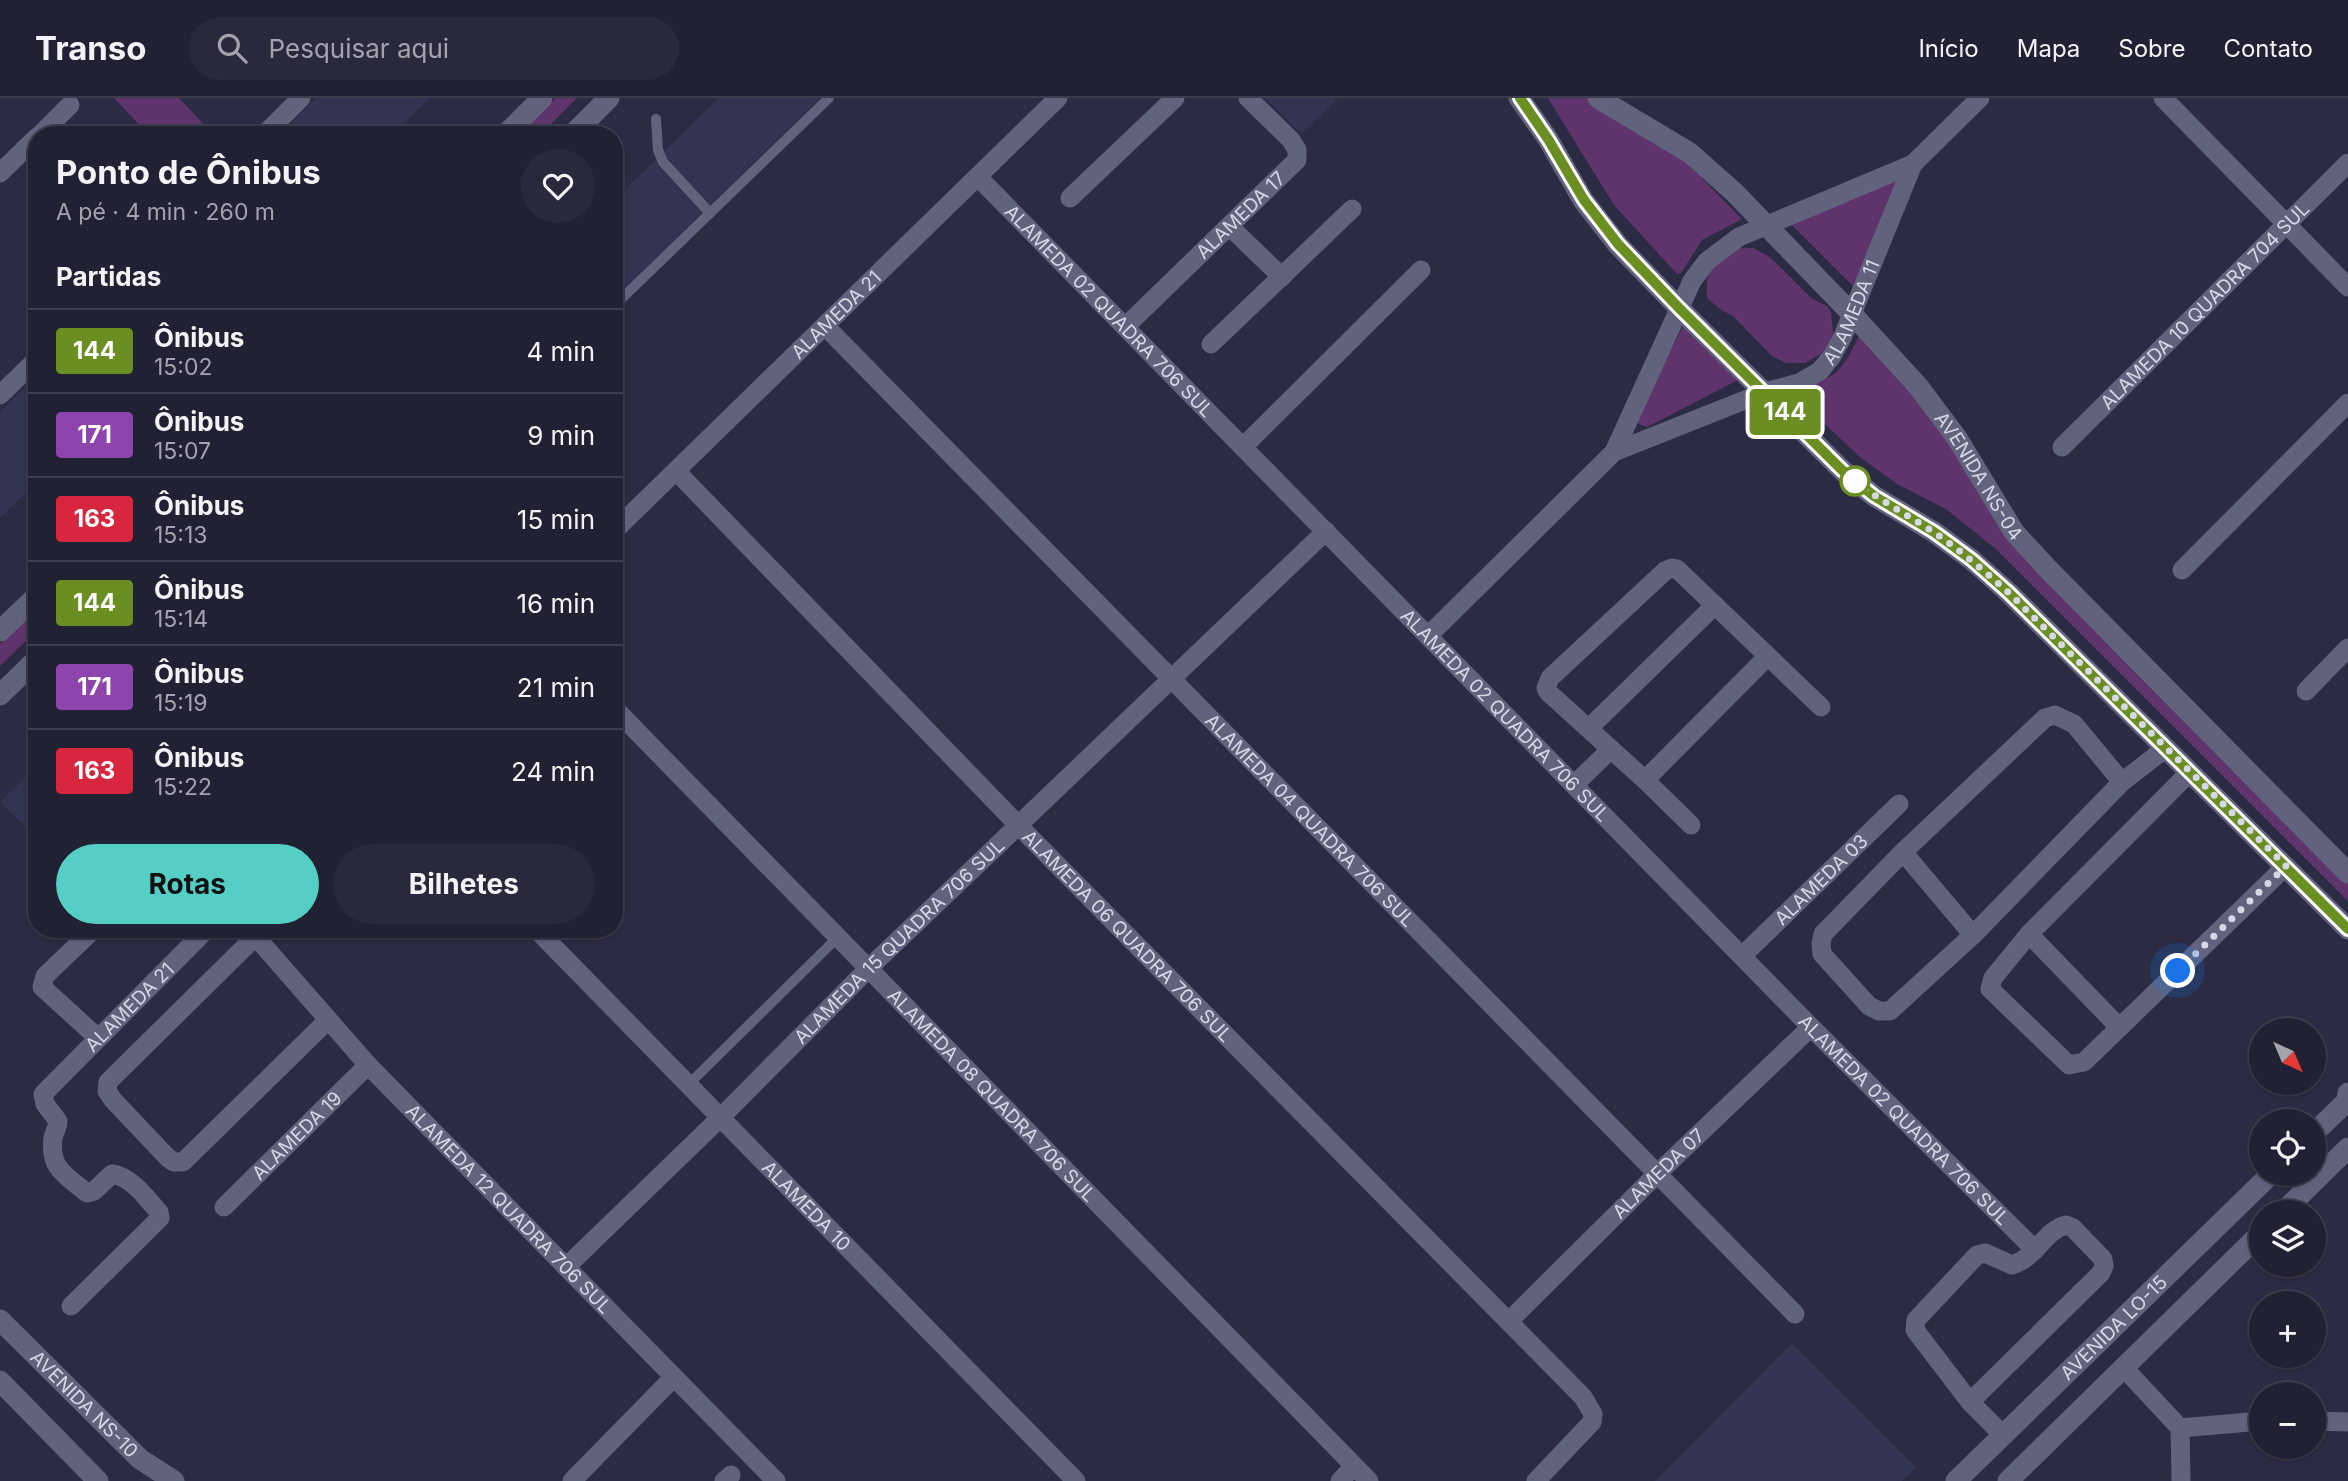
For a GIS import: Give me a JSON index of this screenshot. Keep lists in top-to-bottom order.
{
  "streets": {
    "street": [
      "ALAMEDA 17",
      "ALAMEDA 10 QUADRA 704 SUL",
      "ALAMEDA 02 QUADRA 706 SUL",
      "ALAMEDA 11",
      "ALAMEDA 21",
      "AVENIDA NS-04",
      "ALAMEDA 04 QUADRA 706 SUL",
      "ALAMEDA 03",
      "ALAMEDA 06 QUADRA 706 SUL",
      "ALAMEDA 15 QUADRA 706 SUL",
      "ALAMEDA 08 QUADRA 706 SUL",
      "ALAMEDA 19",
      "ALAMEDA 07",
      "ALAMEDA 10",
      "ALAMEDA 12 QUADRA 706 SUL",
      "AVENIDA LO-15",
      "AVENIDA NS-10"
    ]
  },
  "crossings": [
    ["ALAMEDA 17", "ALAMEDA 02 QUADRA 706 SUL"],
    ["ALAMEDA 02 QUADRA 706 SUL", "ALAMEDA 11"],
    ["ALAMEDA 02 QUADRA 706 SUL", "ALAMEDA 21"],
    ["ALAMEDA 02 QUADRA 706 SUL", "ALAMEDA 03"],
    ["ALAMEDA 02 QUADRA 706 SUL", "ALAMEDA 15 QUADRA 706 SUL"],
    ["ALAMEDA 02 QUADRA 706 SUL", "ALAMEDA 07"],
    ["ALAMEDA 11", "AVENIDA NS-04"],
    ["ALAMEDA 21", "ALAMEDA 04 QUADRA 706 SUL"],
    ["ALAMEDA 21", "ALAMEDA 06 QUADRA 706 SUL"],
    ["ALAMEDA 04 QUADRA 706 SUL", "ALAMEDA 15 QUADRA 706 SUL"],
    ["ALAMEDA 04 QUADRA 706 SUL", "ALAMEDA 07"],
    ["ALAMEDA 06 QUADRA 706 SUL", "ALAMEDA 15 QUADRA 706 SUL"],
    ["ALAMEDA 06 QUADRA 706 SUL", "ALAMEDA 07"],
    ["ALAMEDA 15 QUADRA 706 SUL", "ALAMEDA 08 QUADRA 706 SUL"],
    ["ALAMEDA 15 QUADRA 706 SUL", "ALAMEDA 10"],
    ["ALAMEDA 15 QUADRA 706 SUL", "ALAMEDA 12 QUADRA 706 SUL"],
    ["ALAMEDA 19", "ALAMEDA 12 QUADRA 706 SUL"]
  ],
  "lines": ["bus line 144"],
  "north": "bottom right",
  "page": {
    "header": "Transo",
    "search": "Pesquisar aqui",
    "nav": [
      "Início",
      "Mapa",
      "Sobre",
      "Contato"
    ],
    "on_map": "144",
    "heading": [
      ["Ponto de Ônibus", "A pé · 4 min · 260 m"],
      "Partidas"
    ],
    "list": [
      {
        "mark": "144",
        "name": "Ônibus",
        "note": "15:02",
        "value": "4 min"
      },
      {
        "mark": "171",
        "name": "Ônibus",
        "note": "15:07",
        "value": "9 min"
      },
      {
        "mark": "163",
        "name": "Ônibus",
        "note": "15:13",
        "value": "15 min"
      },
      {
        "mark": "144",
        "name": "Ônibus",
        "note": "15:14",
        "value": "16 min"
      },
      {
        "mark": "171",
        "name": "Ônibus",
        "note": "15:19",
        "value": "21 min"
      },
      {
        "mark": "163",
        "name": "Ônibus",
        "note": "15:22",
        "value": "24 min"
      }
    ],
    "buttons": ["Rotas", "Bilhetes"],
    "map_buttons": ["+", "−"]
  }
}
